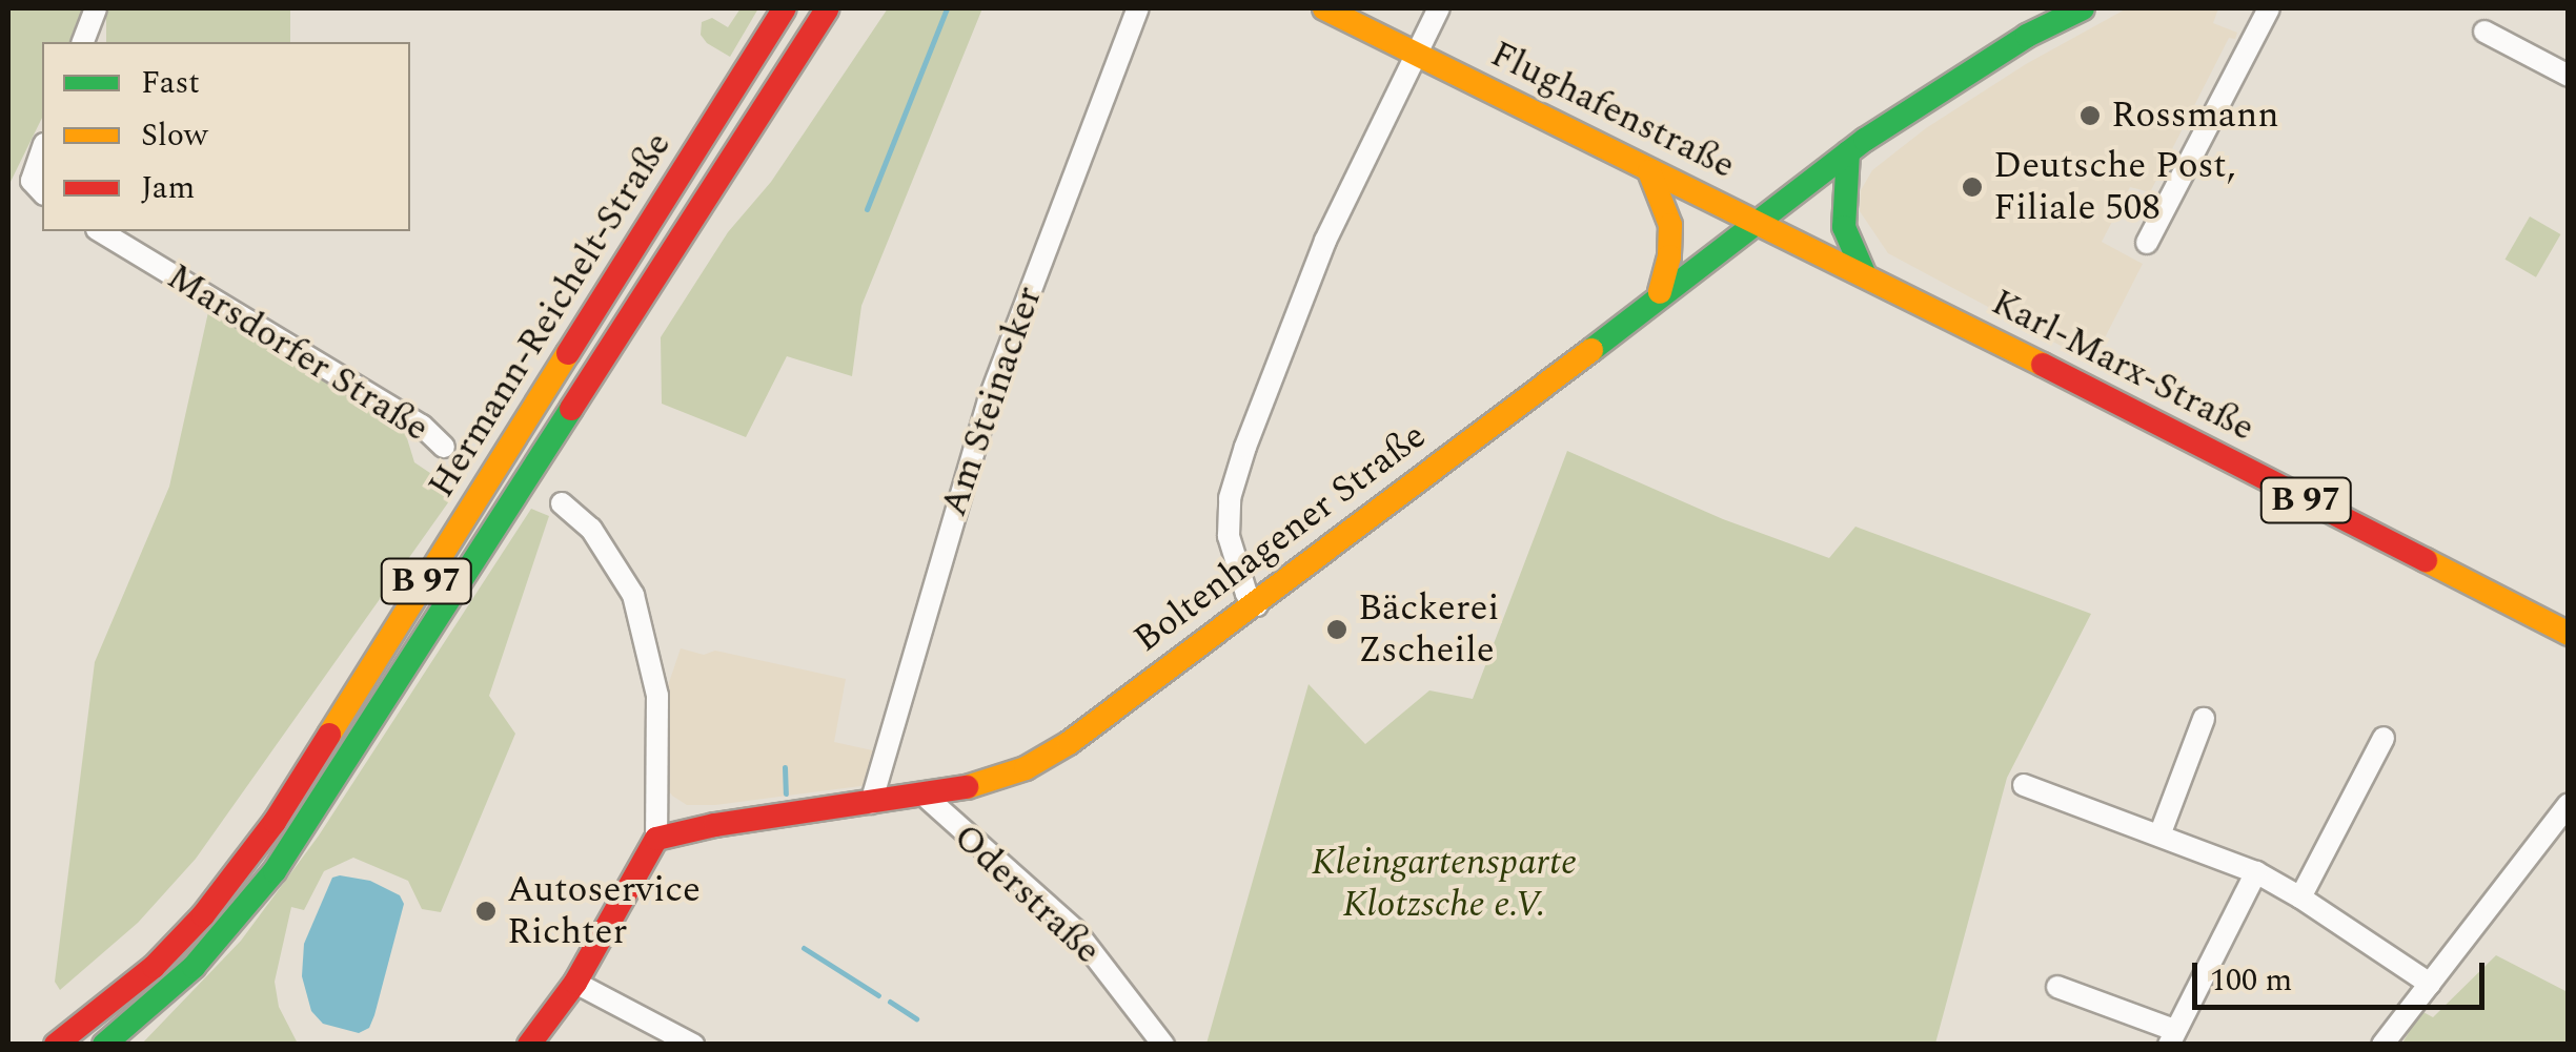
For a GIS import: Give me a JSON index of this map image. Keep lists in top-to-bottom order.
{
  "streets": {
    "main road": [
      "Flughafenstraße",
      "Hermann-Reichelt-Straße",
      "Karl-Marx-Straße",
      "B 97",
      "Boltenhagener Straße"
    ],
    "street": ["Marsdorfer Straße", "Am Steinacker", "Oderstraße"]
  },
  "crossings": [
    ["Flughafenstraße", "Karl-Marx-Straße"],
    ["Flughafenstraße", "Boltenhagener Straße"],
    ["Karl-Marx-Straße", "Boltenhagener Straße"],
    ["Am Steinacker", "Boltenhagener Straße"],
    ["Boltenhagener Straße", "Oderstraße"]
  ],
  "parks": ["Kleingartensparte Klotzsche e.V."],
  "places": [
    "Rossmann",
    "Deutsche Post, Filiale 508",
    "Bäckerei Zscheile",
    "Autoservice Richter"
  ],
  "legend": ["Fast", "Slow", "Jam"],
  "scale_bar": "100 m"
}
